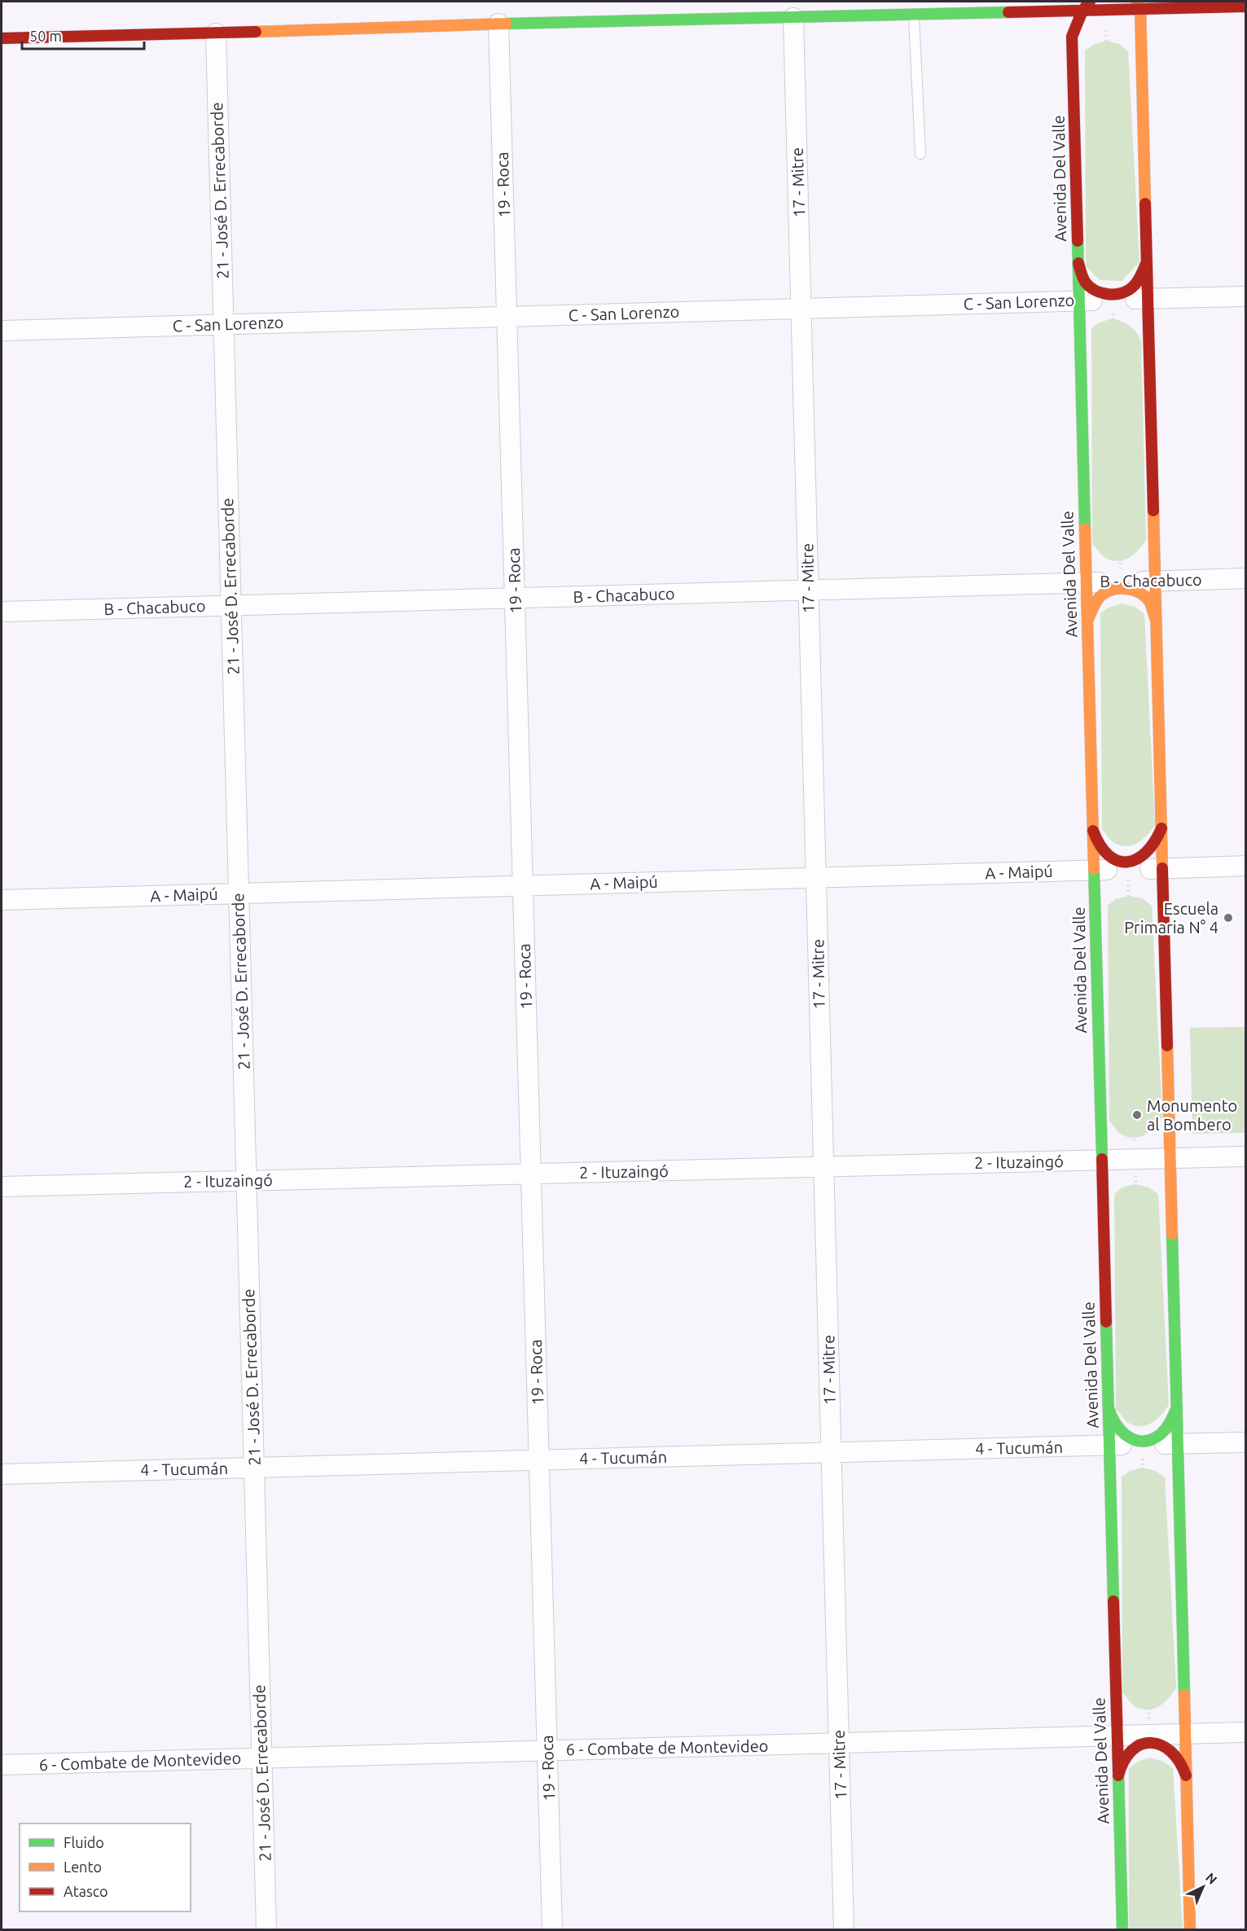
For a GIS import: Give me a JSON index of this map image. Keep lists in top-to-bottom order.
{
  "streets": {
    "street": [
      "Avenida Del Valle",
      "17 - Mitre",
      "19 - Roca",
      "21 - José D. Errecaborde",
      "C - San Lorenzo",
      "B - Chacabuco",
      "A - Maipú",
      "2 - Ituzaingó",
      "4 - Tucumán",
      "6 - Combate de Montevideo"
    ]
  },
  "crossings": [
    ["Avenida Del Valle", "C - San Lorenzo"],
    ["Avenida Del Valle", "B - Chacabuco"],
    ["Avenida Del Valle", "A - Maipú"],
    ["Avenida Del Valle", "2 - Ituzaingó"],
    ["Avenida Del Valle", "4 - Tucumán"],
    ["Avenida Del Valle", "6 - Combate de Montevideo"],
    ["17 - Mitre", "C - San Lorenzo"],
    ["17 - Mitre", "B - Chacabuco"],
    ["17 - Mitre", "A - Maipú"],
    ["17 - Mitre", "2 - Ituzaingó"],
    ["17 - Mitre", "4 - Tucumán"],
    ["17 - Mitre", "6 - Combate de Montevideo"],
    ["19 - Roca", "C - San Lorenzo"],
    ["19 - Roca", "B - Chacabuco"],
    ["19 - Roca", "A - Maipú"],
    ["19 - Roca", "2 - Ituzaingó"],
    ["19 - Roca", "4 - Tucumán"],
    ["19 - Roca", "6 - Combate de Montevideo"],
    ["21 - José D. Errecaborde", "C - San Lorenzo"],
    ["21 - José D. Errecaborde", "B - Chacabuco"],
    ["21 - José D. Errecaborde", "A - Maipú"],
    ["21 - José D. Errecaborde", "2 - Ituzaingó"],
    ["21 - José D. Errecaborde", "4 - Tucumán"],
    ["21 - José D. Errecaborde", "6 - Combate de Montevideo"]
  ],
  "places": ["Escuela Primaria N° 4", "Monumento al Bombero"],
  "legend": ["Fluido", "Lento", "Atasco"],
  "scale_bar": "50 m",
  "north": "top right"
}
